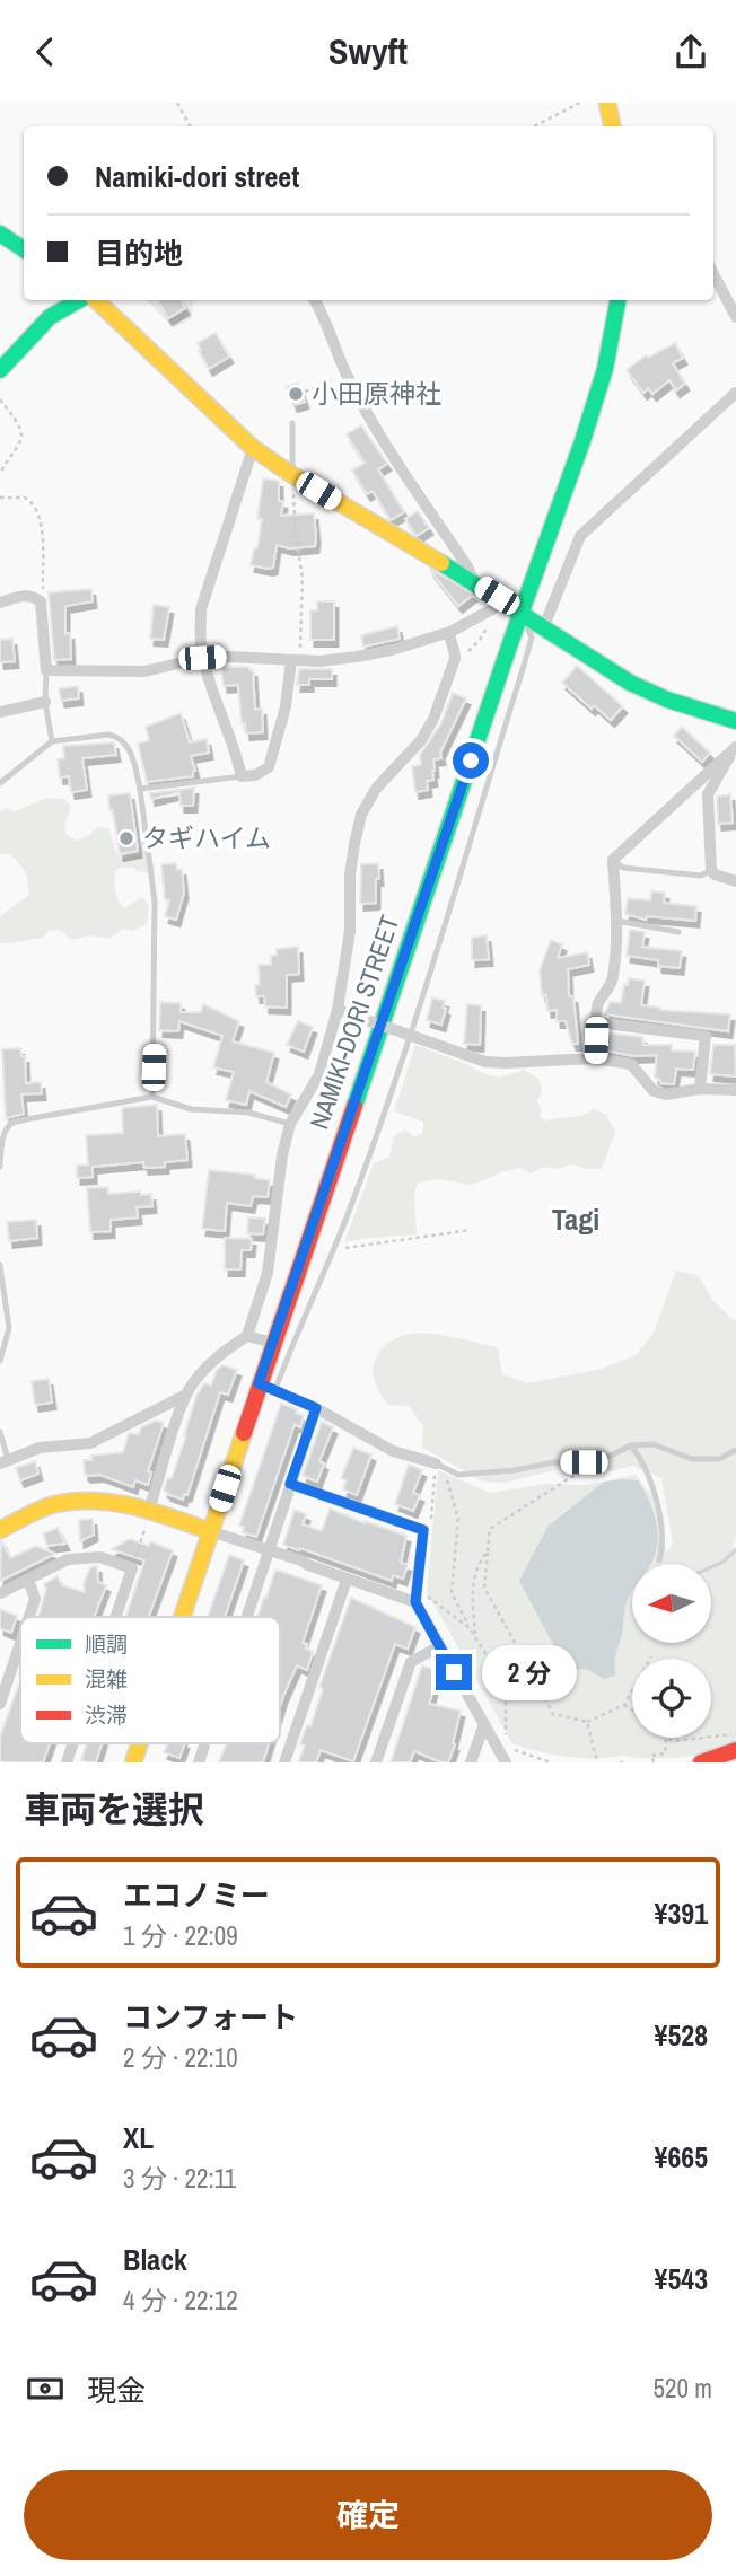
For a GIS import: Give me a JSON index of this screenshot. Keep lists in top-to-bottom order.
{
  "streets": {
    "street": ["NAMIKI-DORI STREET"]
  },
  "districts": ["Tagi"],
  "places": ["小田原神社", "タギハイム"],
  "legend": ["順調", "混雑", "渋滞"],
  "north": "left",
  "page": {
    "header": "Swyft",
    "banner": ["Namiki-dori street", "目的地"],
    "bubble": "2 分",
    "heading": "車両を選択",
    "list": [
      {
        "name": "エコノミー",
        "note": "1 分 · 22:09",
        "value": "¥391"
      },
      {
        "name": "コンフォート",
        "note": "2 分 · 22:10",
        "value": "¥528"
      },
      {
        "name": "XL",
        "note": "3 分 · 22:11",
        "value": "¥665"
      },
      {
        "name": "Black",
        "note": "4 分 · 22:12",
        "value": "¥543"
      }
    ],
    "pay": ["現金", "520 m"],
    "buttons": "確定"
  }
}
